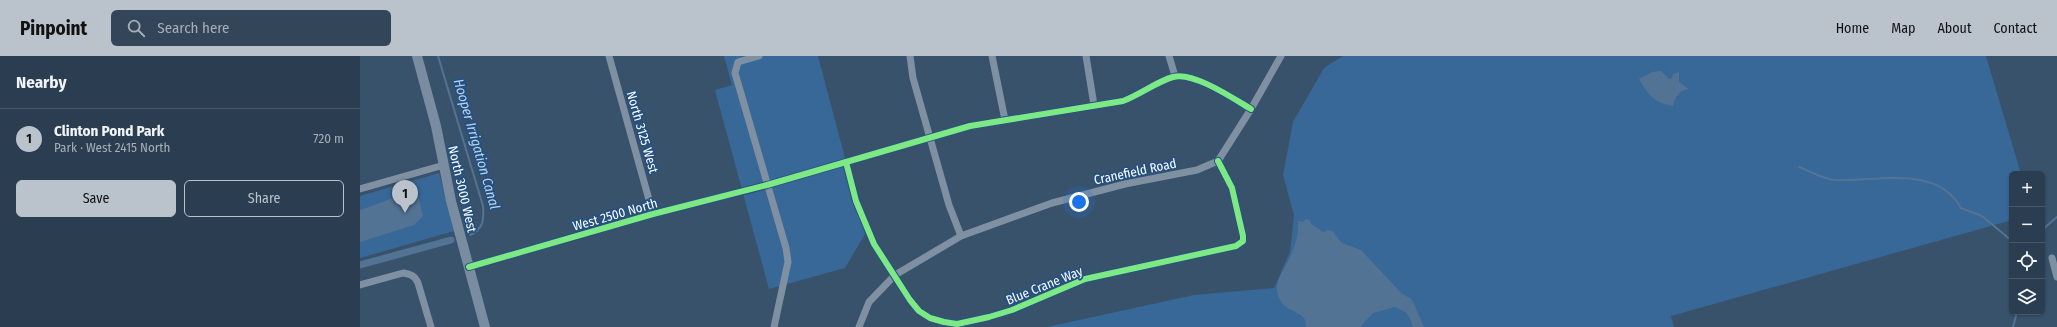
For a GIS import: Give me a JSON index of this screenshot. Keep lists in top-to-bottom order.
{
  "streets": {
    "main road": ["North 3000 West"],
    "street": [
      "North 3125 West",
      "Cranefield Road",
      "West 2500 North",
      "Blue Crane Way"
    ]
  },
  "crossings": [
    ["North 3125 West", "West 2500 North"],
    ["Cranefield Road", "Blue Crane Way"],
    ["North 3000 West", "West 2500 North"],
    ["West 2500 North", "Blue Crane Way"]
  ],
  "water": ["Hooper Irrigation Canal"],
  "page": {
    "header": "Pinpoint",
    "search": "Search here",
    "nav": [
      "Home",
      "Map",
      "About",
      "Contact"
    ],
    "heading": "Nearby",
    "list": [
      {
        "mark": "1",
        "name": "Clinton Pond Park",
        "note": "Park · West 2415 North",
        "value": "720 m"
      }
    ],
    "buttons": ["Save", "Share"],
    "map_buttons": ["+", "−"],
    "pins": "1"
  }
}
